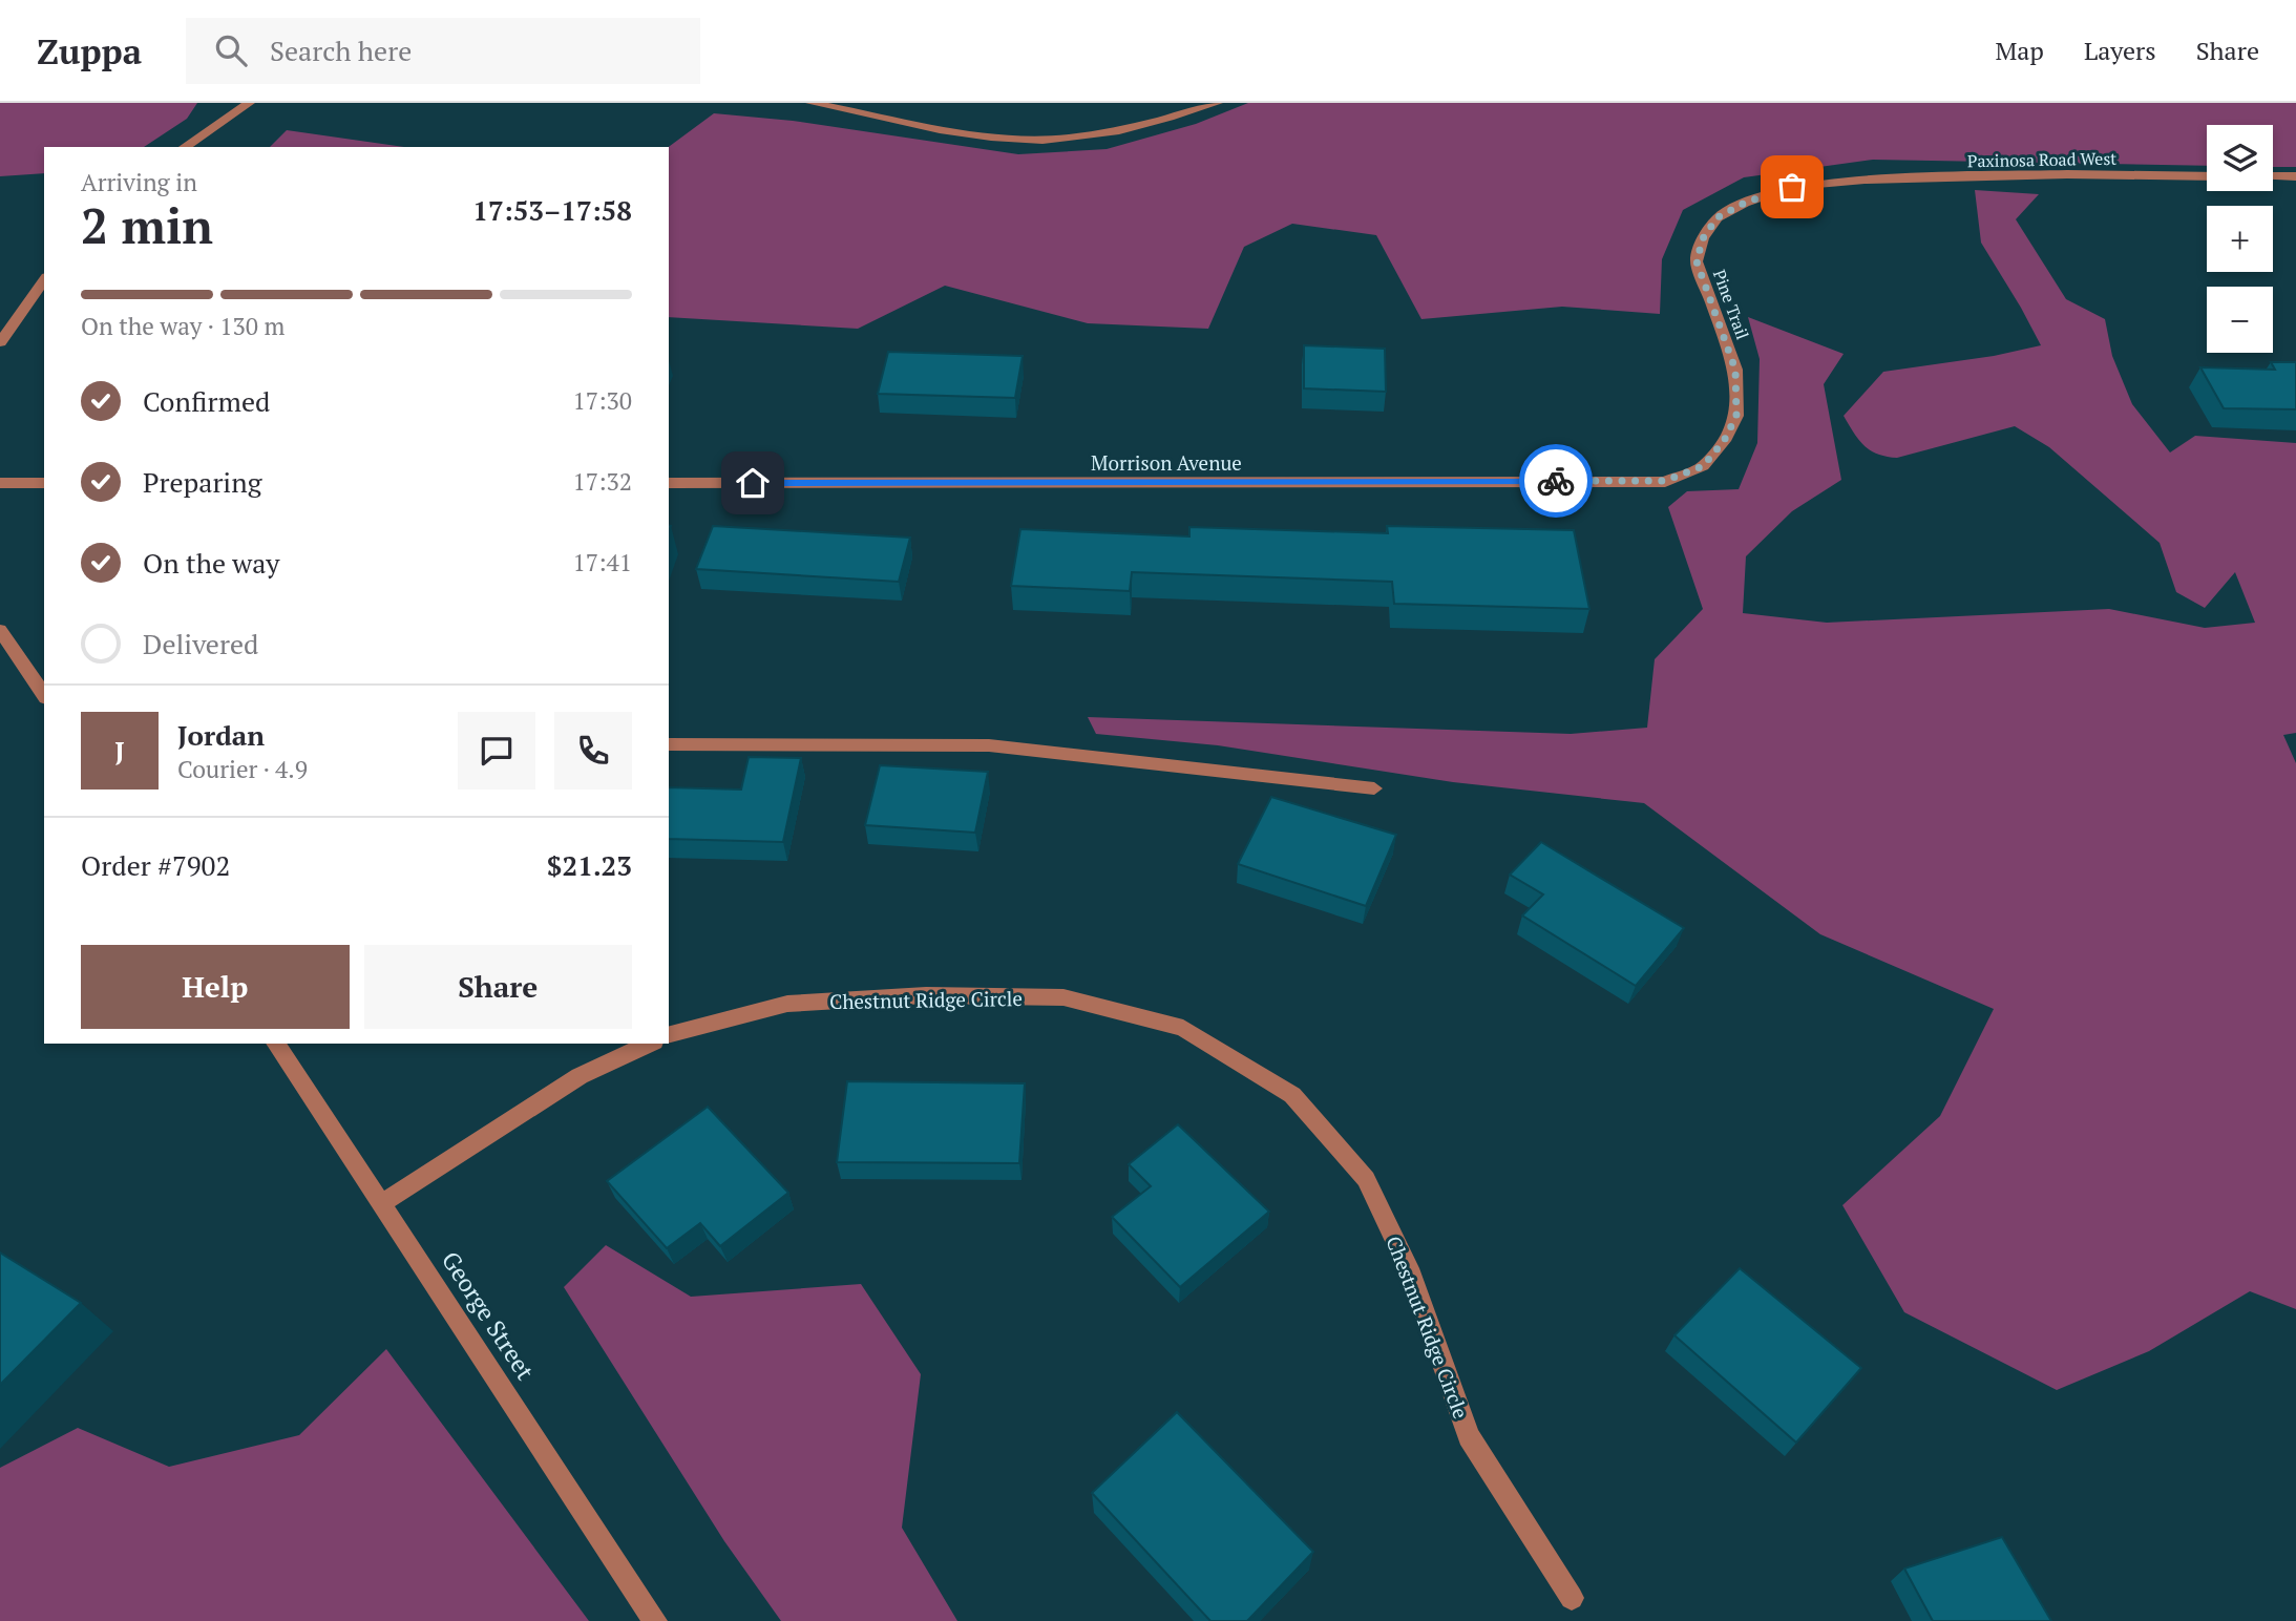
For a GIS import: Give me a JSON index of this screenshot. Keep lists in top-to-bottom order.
{
  "streets": {
    "street": [
      "Paxinosa Road West",
      "Pine Trail",
      "Morrison Avenue",
      "Chestnut Ridge Circle",
      "George Street"
    ]
  },
  "crossings": [
    ["Paxinosa Road West", "Pine Trail"],
    ["Pine Trail", "Morrison Avenue"]
  ],
  "page": {
    "header": "Zuppa",
    "search": "Search here",
    "nav": ["Map", "Layers", "Share"],
    "map_buttons": ["+", "−"],
    "heading": ["2 min", "Arriving in", "17:53–17:58"],
    "panel": [
      "Jordan",
      "Courier · 4.9",
      "Order #7902",
      "$21.23"
    ],
    "bar": "On the way · 130 m",
    "list": [
      ["Confirmed", "17:30"],
      ["Preparing", "17:32"],
      ["On the way", "17:41"],
      "Delivered"
    ],
    "round": "J",
    "buttons": ["Help", "Share"]
  }
}
